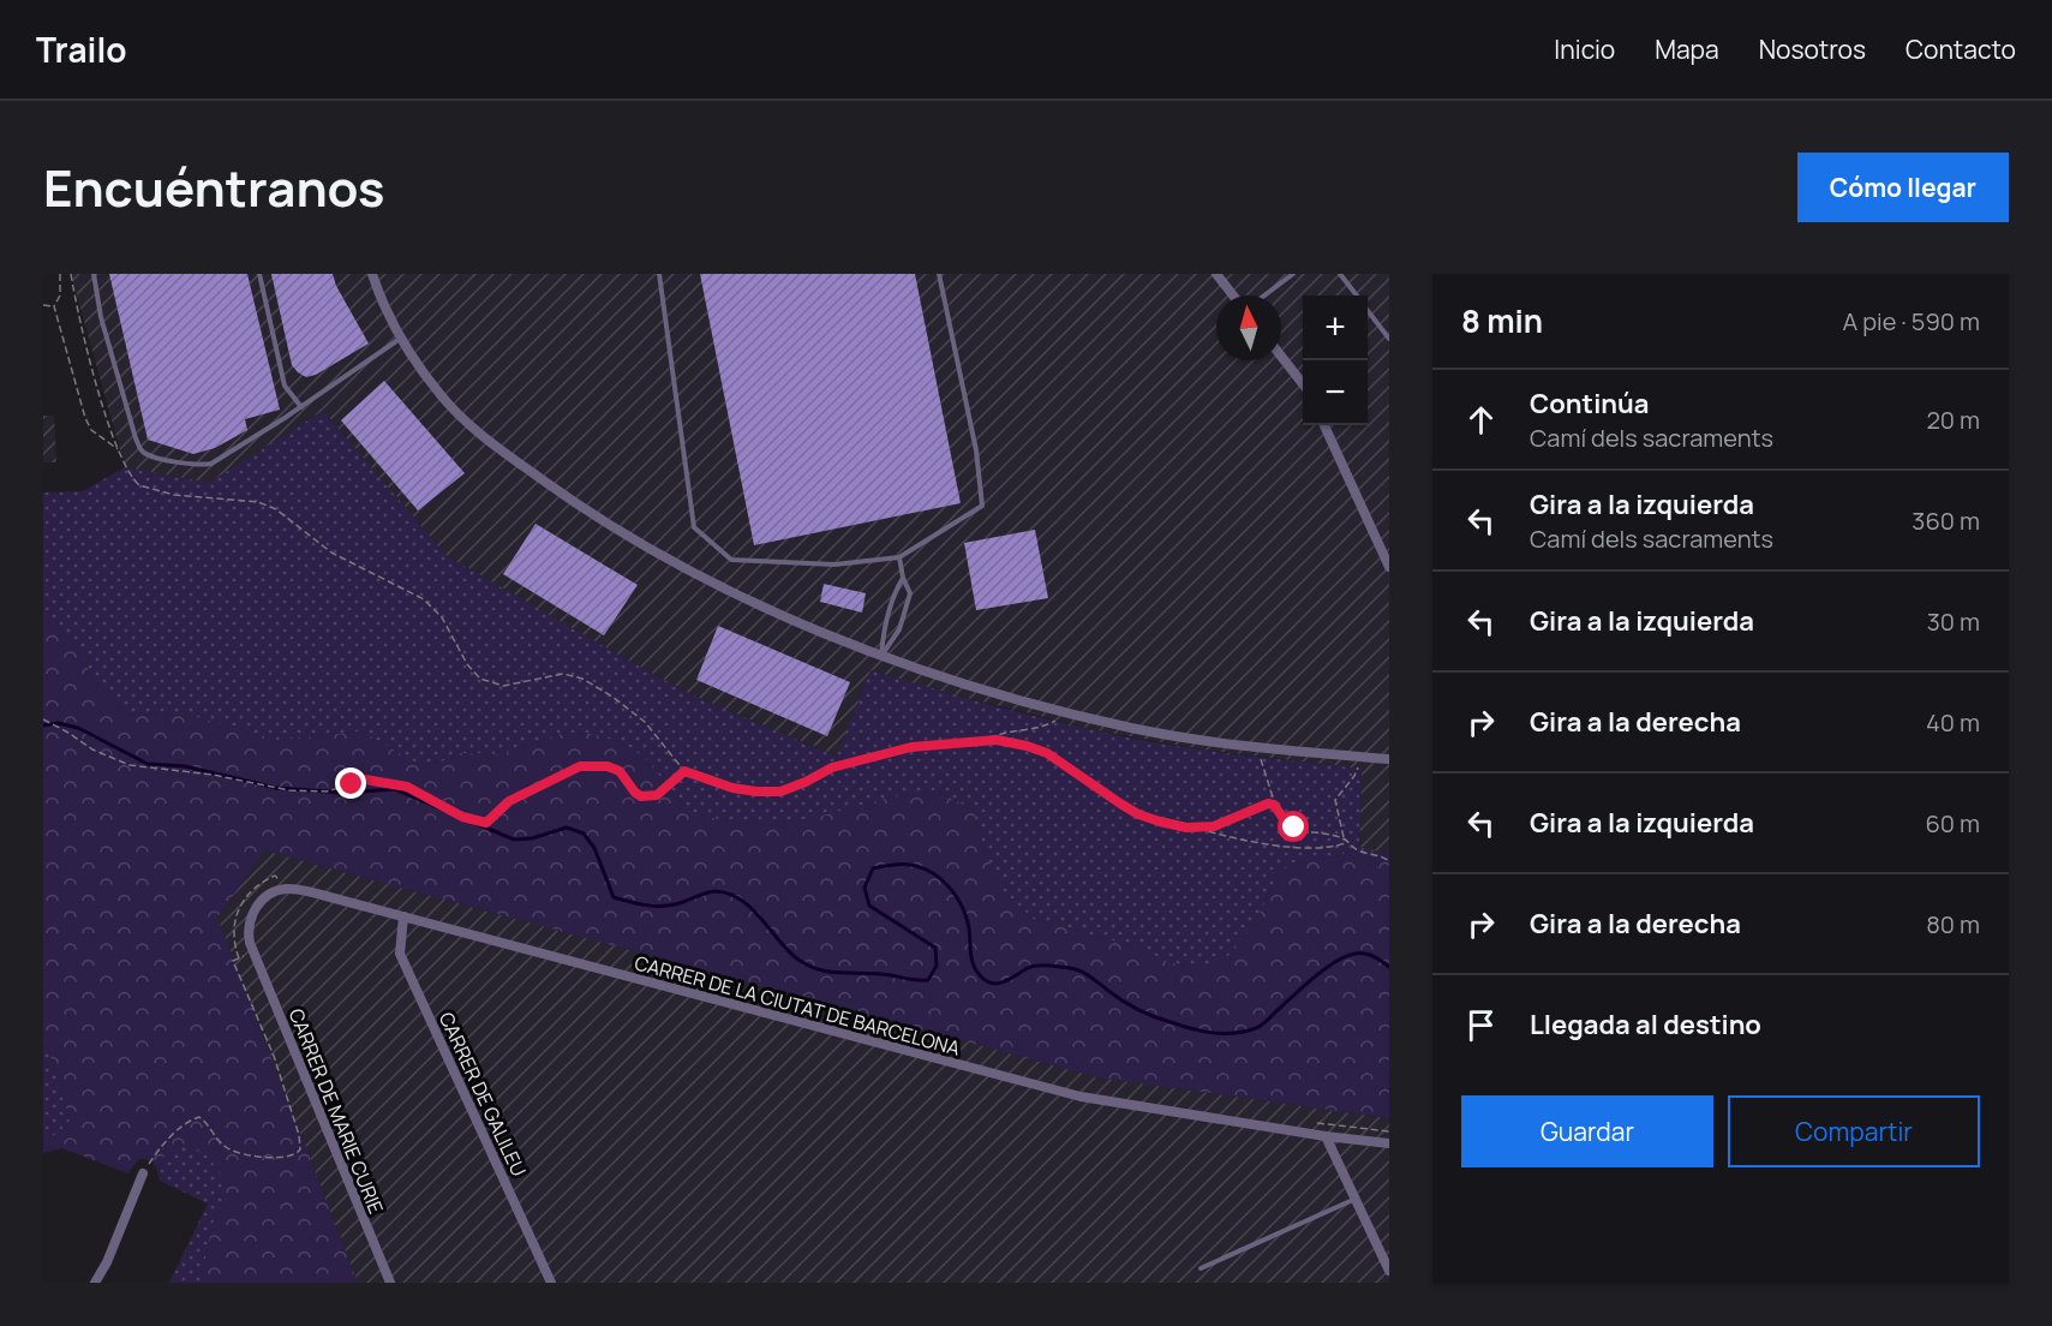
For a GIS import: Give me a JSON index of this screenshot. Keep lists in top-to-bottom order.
{
  "streets": {
    "street": ["CARRER DE LA CIUTAT DE BARCELONA", "CARRER DE GALILEU", "CARRER DE MARIE CURIE"]
  },
  "crossings": [
    ["CARRER DE LA CIUTAT DE BARCELONA", "CARRER DE GALILEU"],
    ["CARRER DE LA CIUTAT DE BARCELONA", "CARRER DE MARIE CURIE"]
  ],
  "north": "top",
  "page": {
    "header": "Trailo",
    "nav": [
      "Inicio",
      "Mapa",
      "Nosotros",
      "Contacto"
    ],
    "title": "Encuéntranos",
    "buttons": [
      "Cómo llegar",
      ["Guardar", "Compartir"]
    ],
    "heading": ["8 min", "A pie · 590 m"],
    "map_buttons": ["+", "−"],
    "list": [
      ["Continúa", "Camí dels sacraments", "20 m"],
      ["Gira a la izquierda", "Camí dels sacraments", "360 m"],
      ["Gira a la izquierda", "30 m"],
      ["Gira a la derecha", "40 m"],
      ["Gira a la izquierda", "60 m"],
      ["Gira a la derecha", "80 m"],
      "Llegada al destino"
    ]
  }
}
